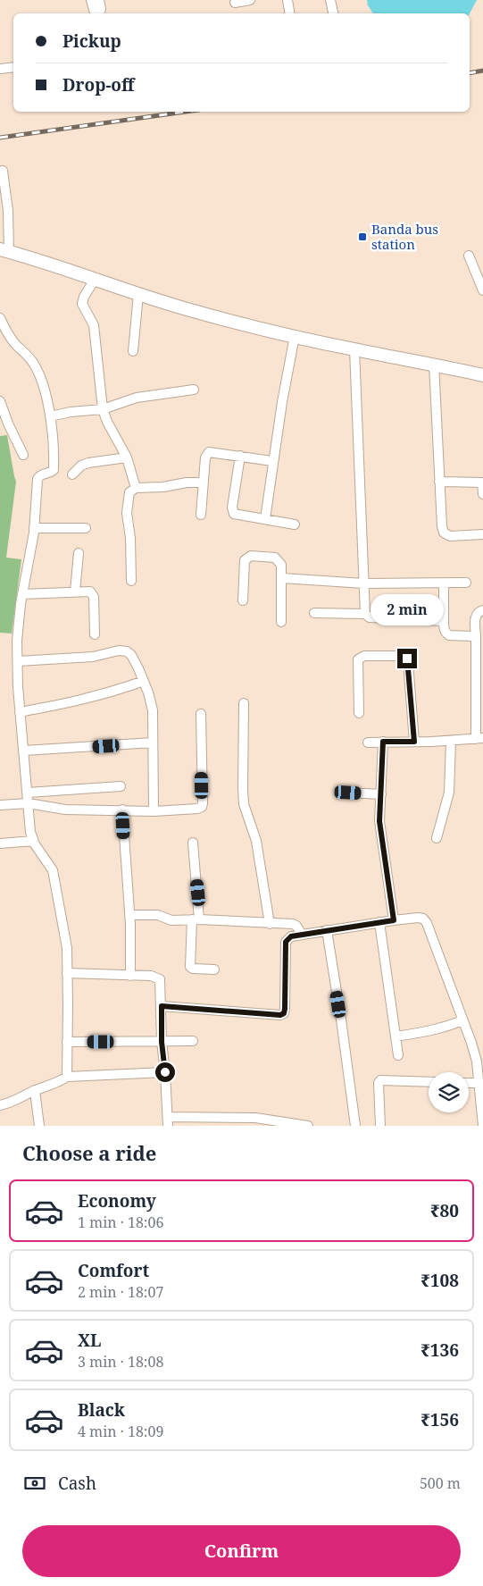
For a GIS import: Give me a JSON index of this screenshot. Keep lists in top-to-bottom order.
{
  "places": {
    "transit": ["Banda bus station"]
  },
  "page": {
    "banner": ["Pickup", "Drop-off"],
    "bubble": "2 min",
    "heading": "Choose a ride",
    "list": [
      {
        "name": "Economy",
        "note": "1 min · 18:06",
        "value": "₹80"
      },
      {
        "name": "Comfort",
        "note": "2 min · 18:07",
        "value": "₹108"
      },
      {
        "name": "XL",
        "note": "3 min · 18:08",
        "value": "₹136"
      },
      {
        "name": "Black",
        "note": "4 min · 18:09",
        "value": "₹156"
      }
    ],
    "pay": ["Cash", "500 m"],
    "buttons": "Confirm"
  }
}
